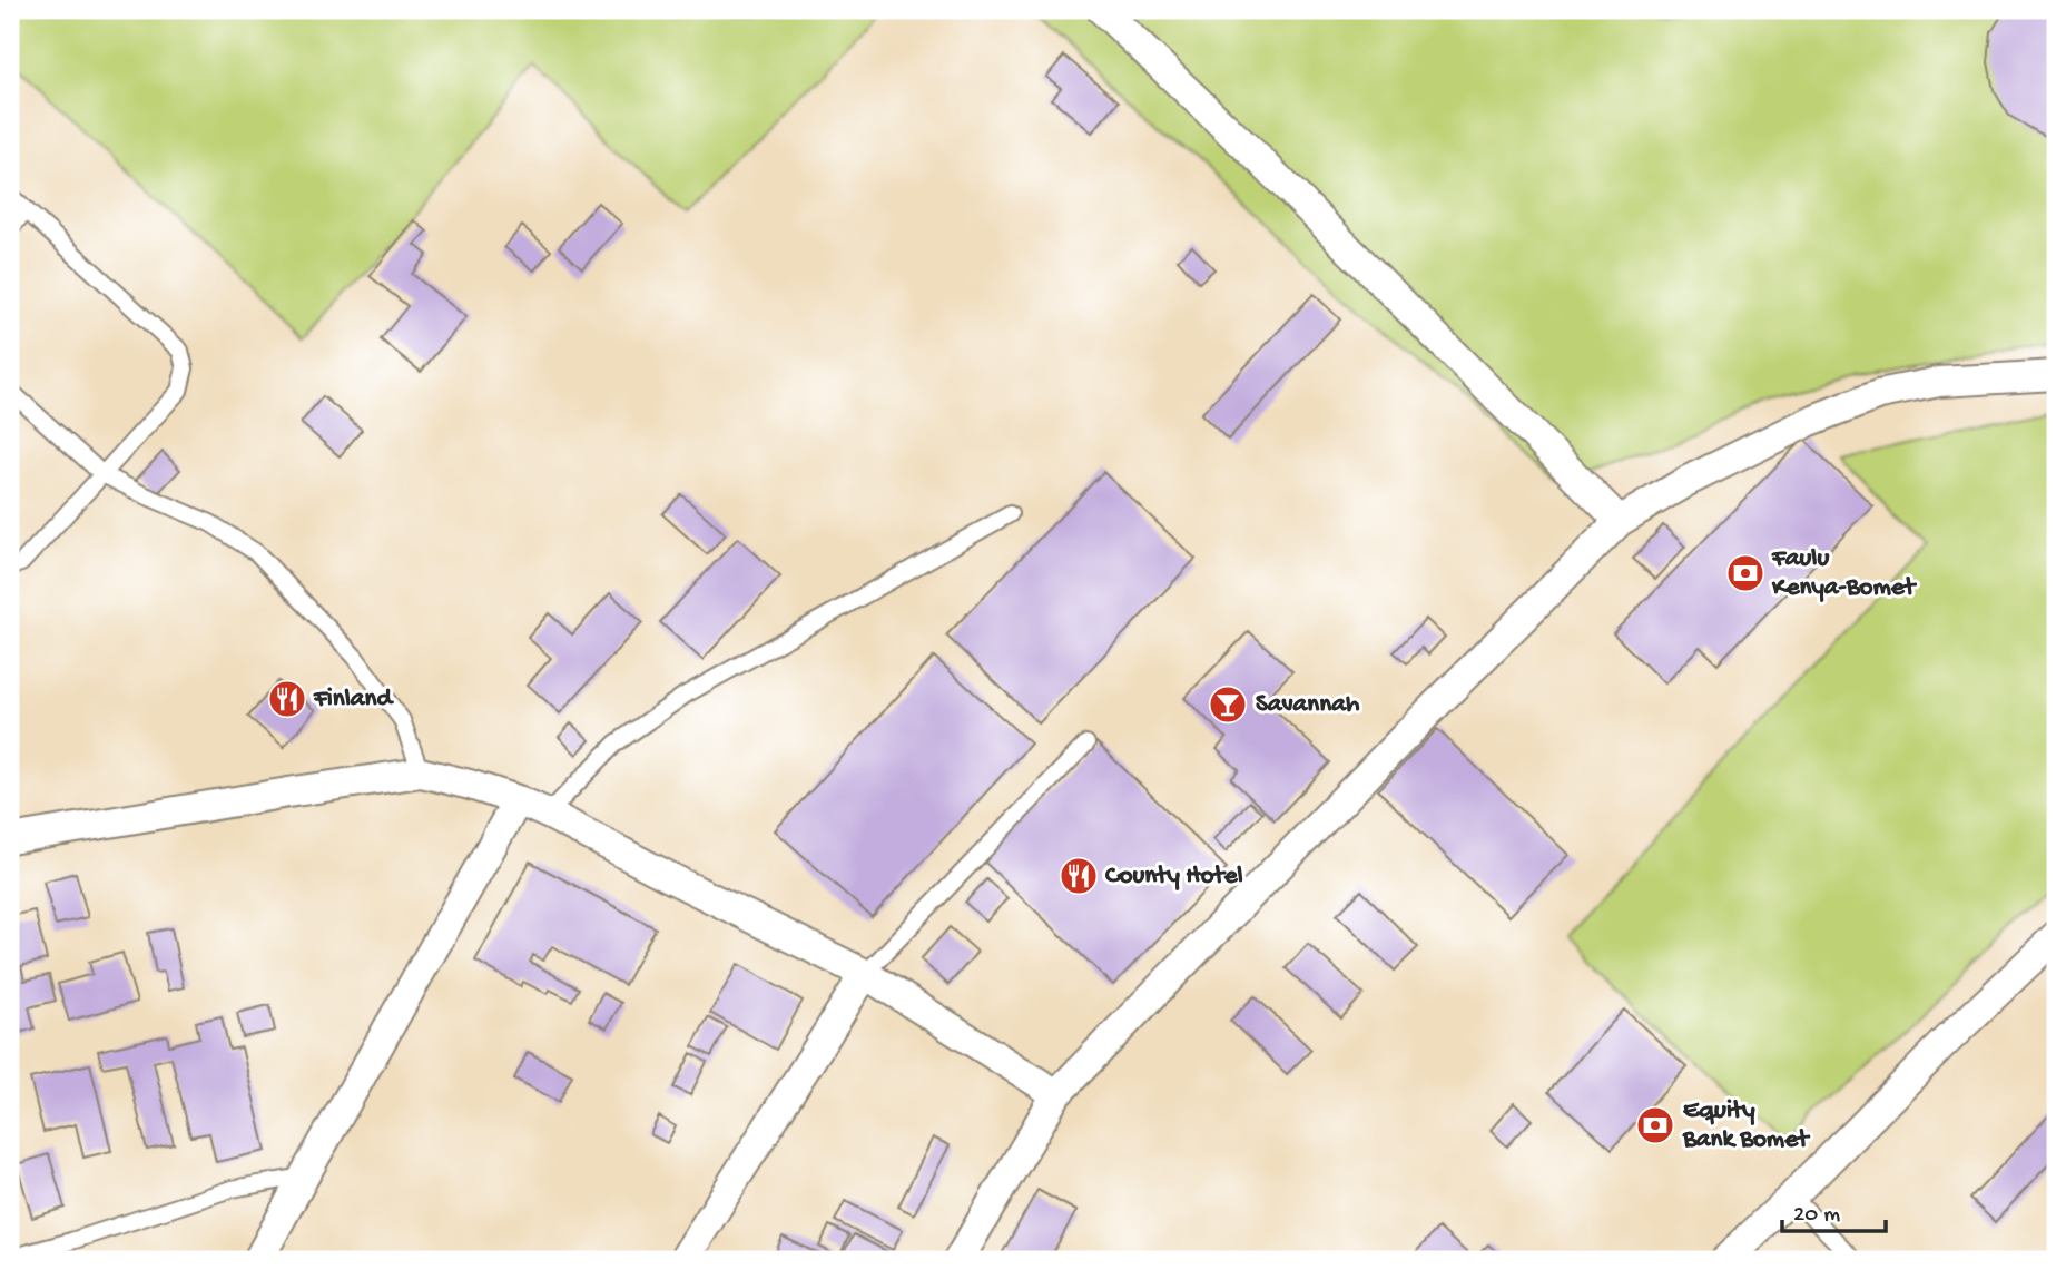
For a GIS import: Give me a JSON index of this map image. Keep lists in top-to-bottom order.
{
  "places": {
    "bank": ["Faulu Kenya-Bomet", "Equity Bank Bomet"],
    "restaurant": ["Finland", "County Hotel"],
    "bar": ["Savannah"]
  },
  "scale_bar": "20 m"
}
